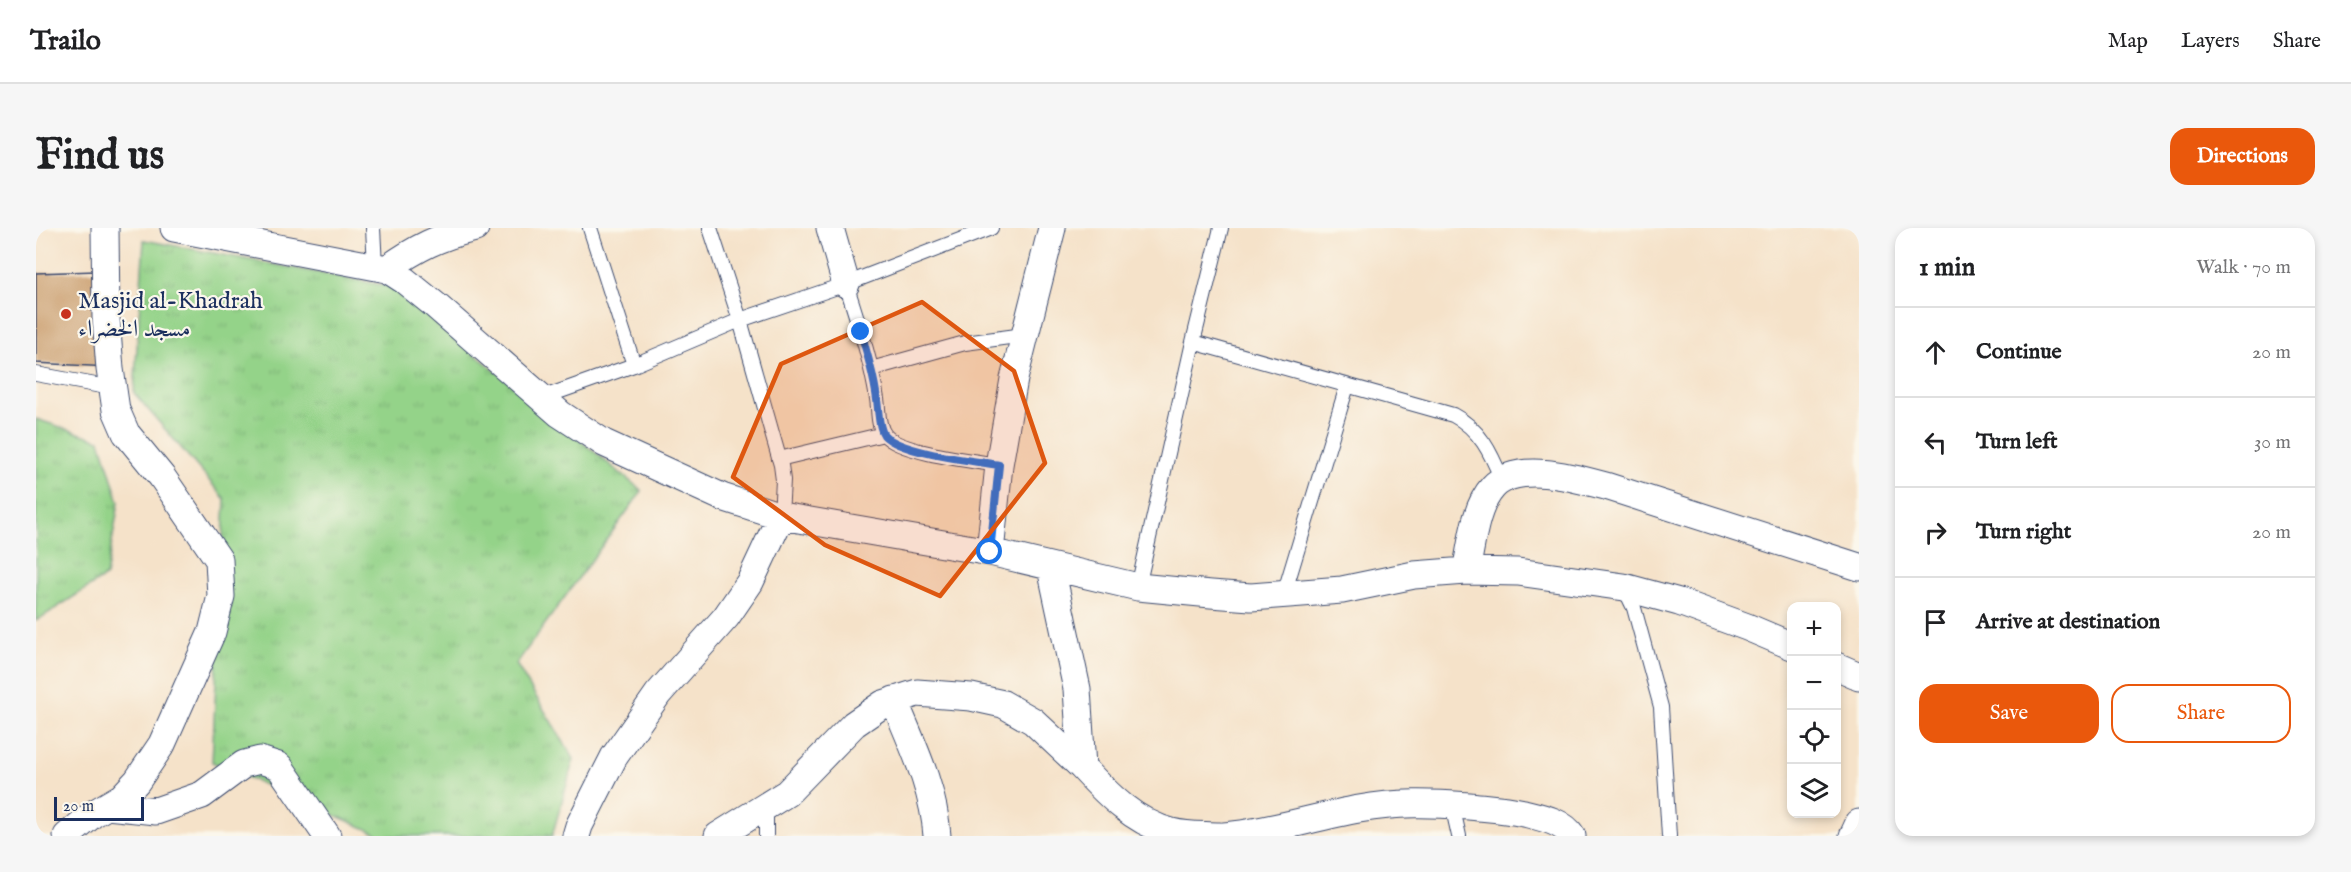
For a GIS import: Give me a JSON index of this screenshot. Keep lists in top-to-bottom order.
{
  "places": ["Masjid al-Khadrah مسجد الخضراء"],
  "scale_bar": "20 m",
  "page": {
    "header": "Trailo",
    "nav": ["Map", "Layers", "Share"],
    "buttons": [
      "Directions",
      ["Save", "Share"]
    ],
    "title": "Find us",
    "heading": ["1 min", "Walk · 70 m"],
    "list": [
      ["Continue", "20 m"],
      ["Turn left", "30 m"],
      ["Turn right", "20 m"],
      "Arrive at destination"
    ],
    "map_buttons": ["+", "−"],
    "scale": "20 m"
  }
}
